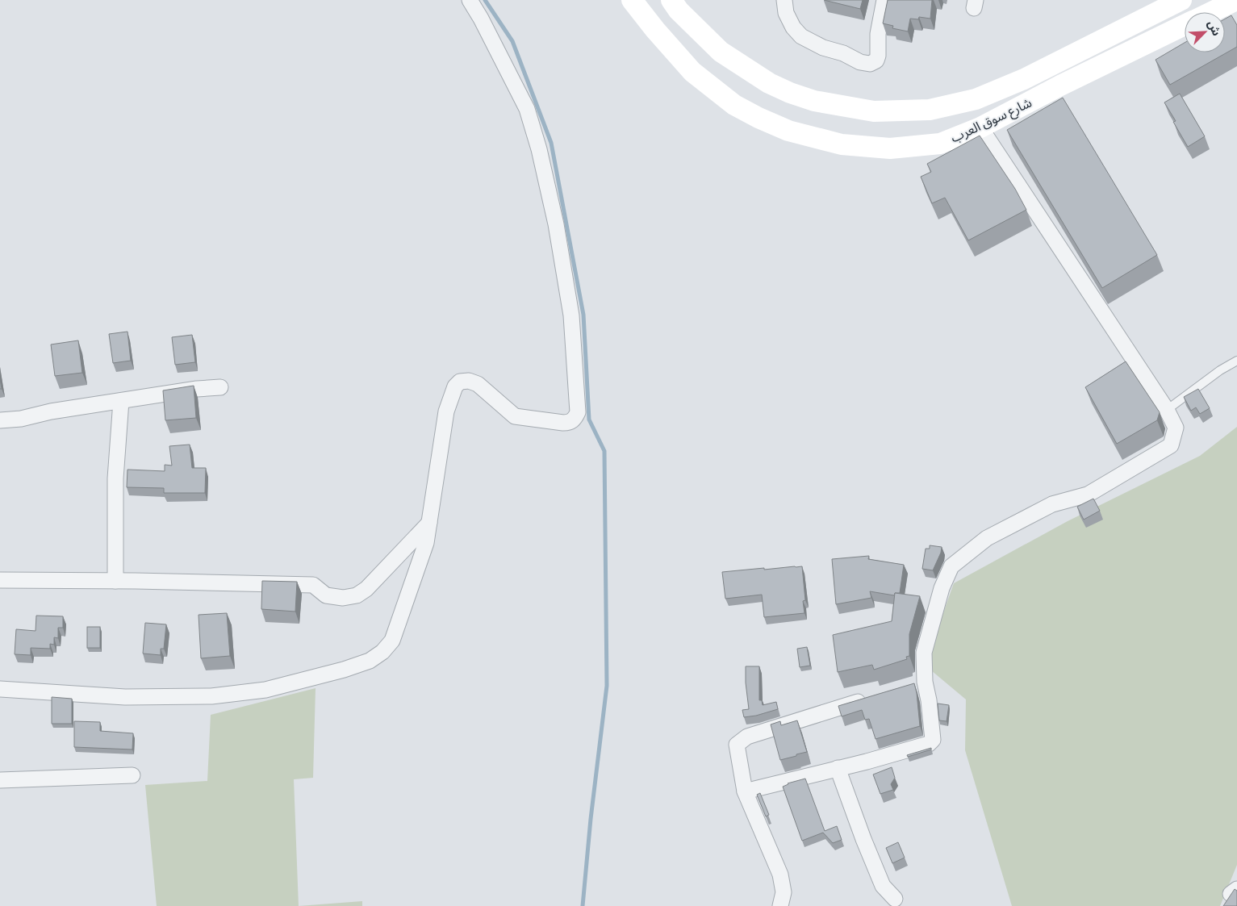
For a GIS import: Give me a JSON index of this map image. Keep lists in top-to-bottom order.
{
  "streets": {
    "main road": ["شارع سوق العرب"]
  },
  "north": "top right"
}
